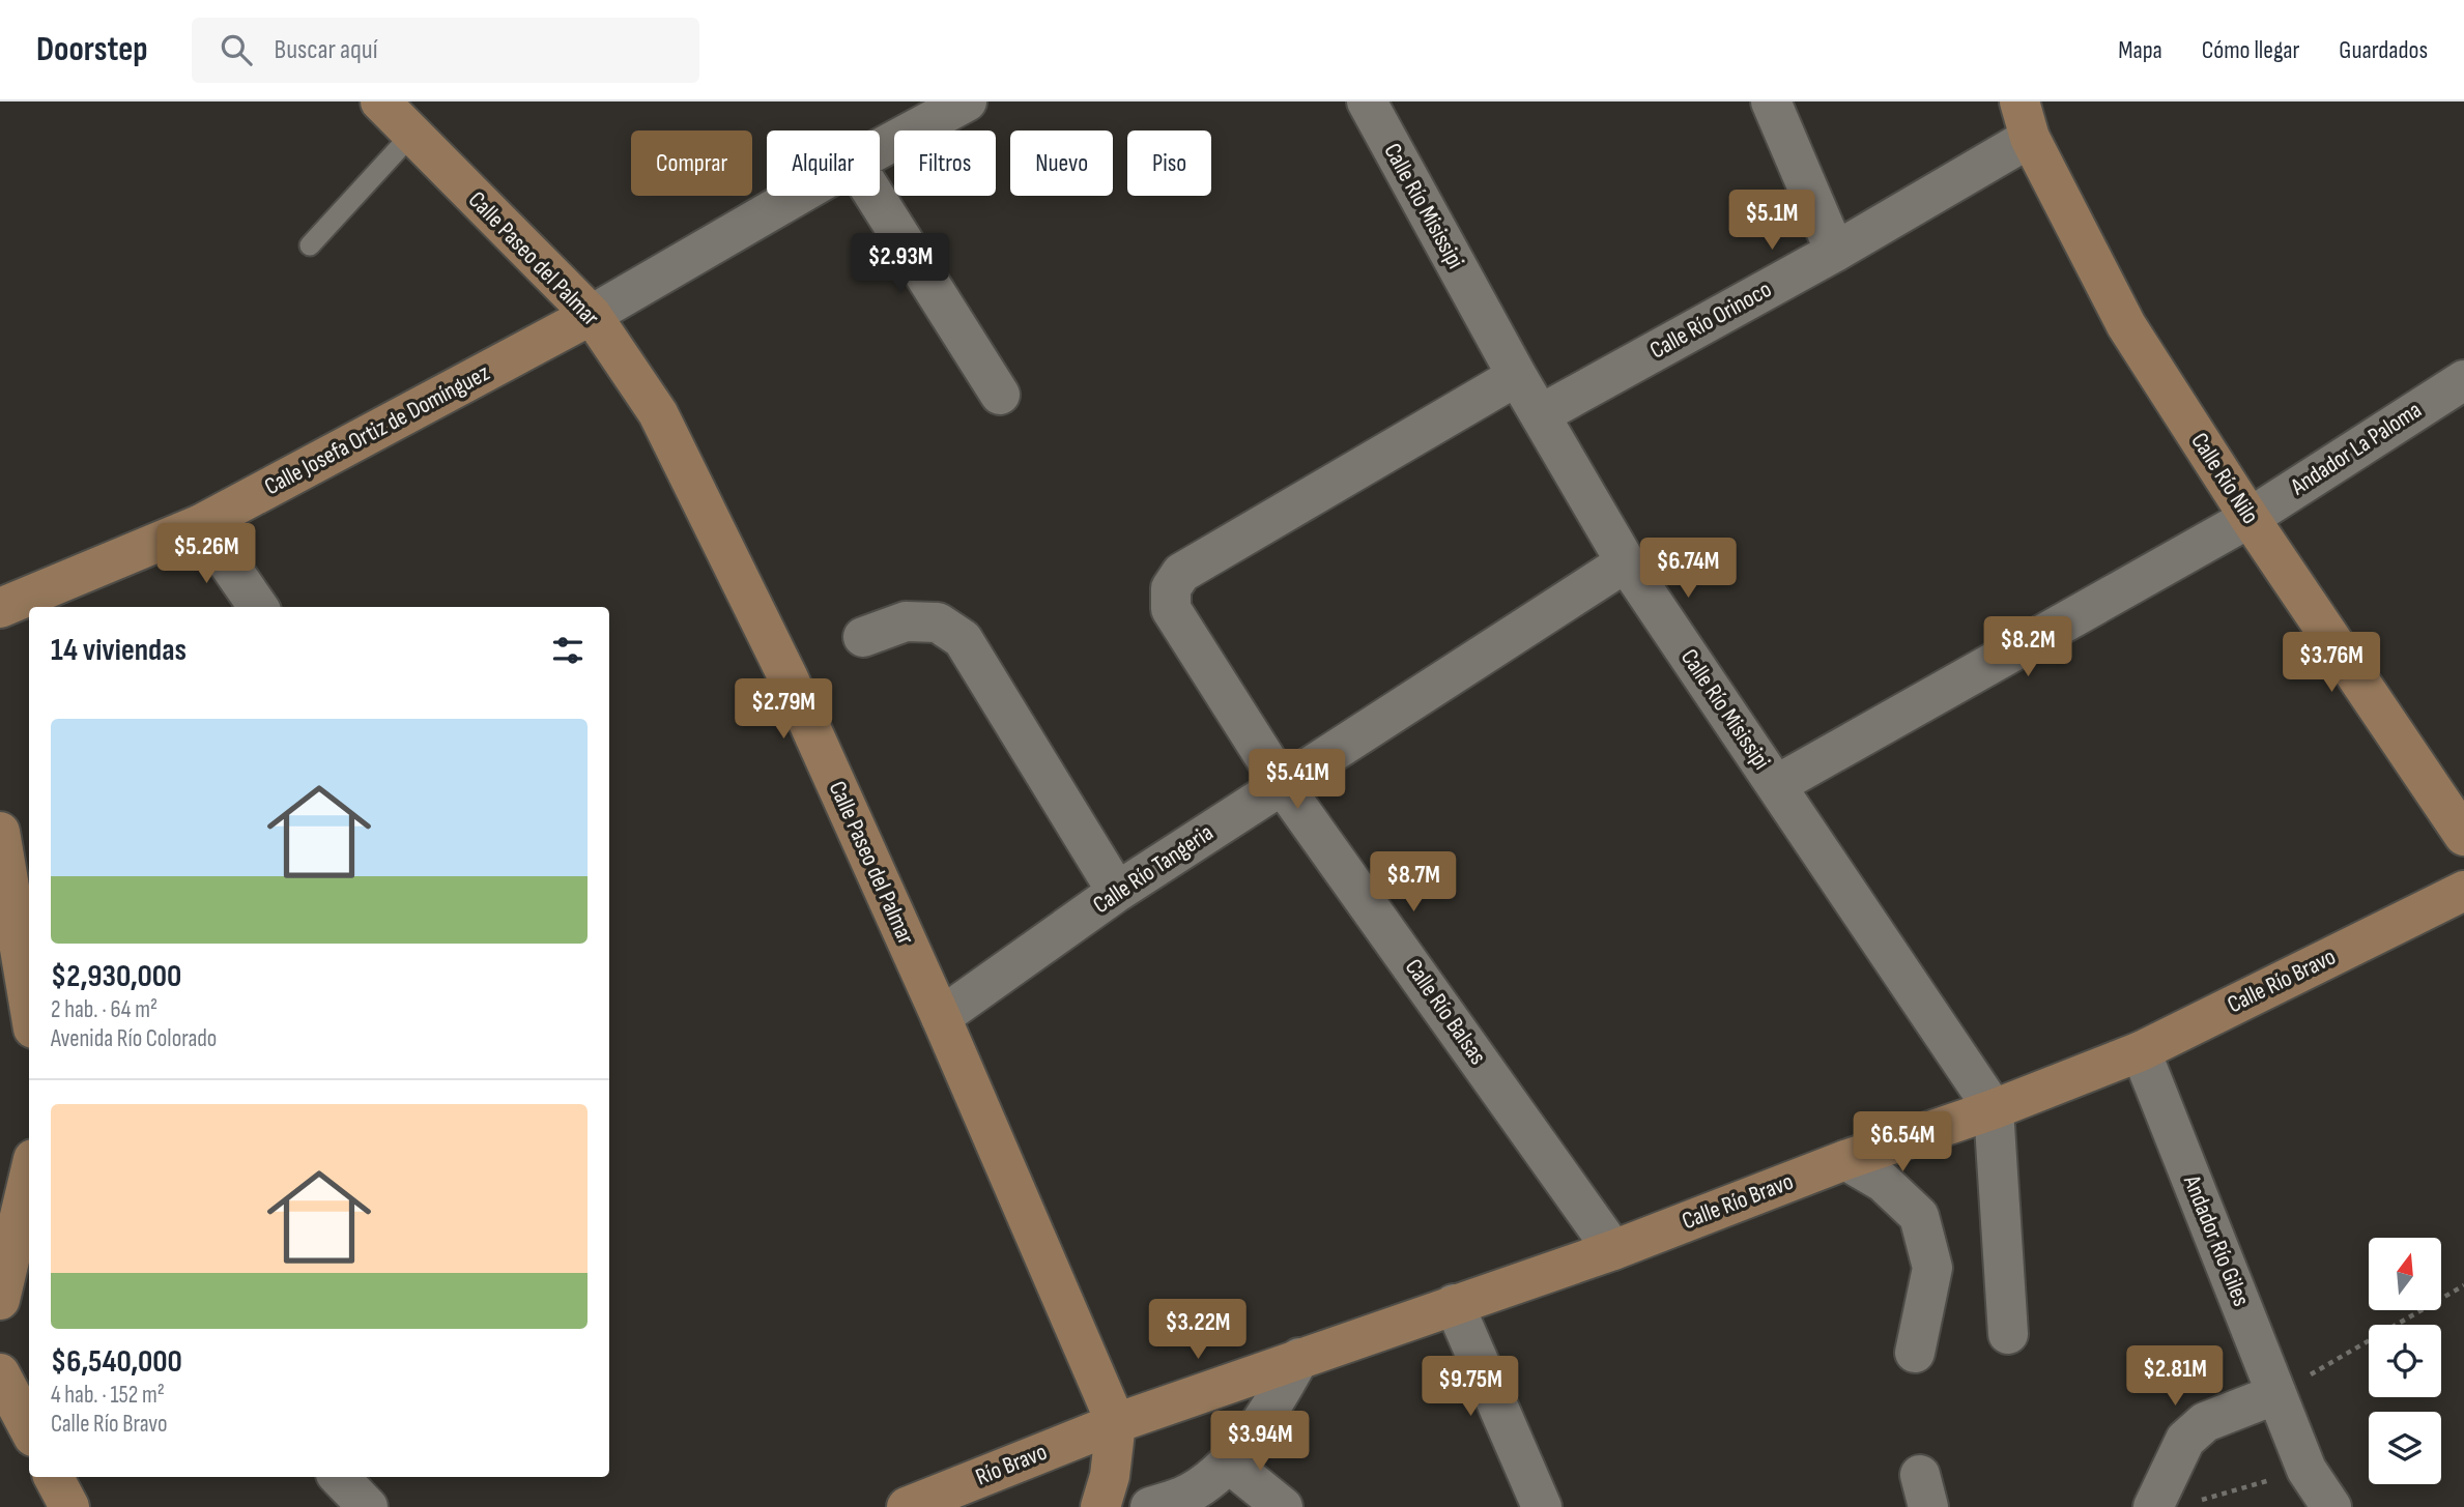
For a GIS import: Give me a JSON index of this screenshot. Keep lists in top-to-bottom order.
{
  "streets": {
    "street": [
      "Calle Río Misissipi",
      "Calle Paseo del Palmar",
      "Calle Río Orinoco",
      "Calle Josefa Ortiz de Domínguez",
      "Andador La Paloma",
      "Calle Río Nilo",
      "Calle Río Tangeria",
      "Calle Río Bravo",
      "Calle Río Balsas",
      "Andador Río Giles",
      "Río Bravo"
    ]
  },
  "crossings": [
    ["Calle Río Misissipi", "Calle Río Orinoco"],
    ["Calle Río Misissipi", "Andador La Paloma"],
    ["Calle Río Misissipi", "Calle Río Tangeria"],
    ["Calle Río Misissipi", "Calle Río Bravo"],
    ["Calle Río Misissipi", "Calle Río Balsas"],
    ["Calle Paseo del Palmar", "Calle Josefa Ortiz de Domínguez"],
    ["Calle Paseo del Palmar", "Calle Río Tangeria"],
    ["Calle Paseo del Palmar", "Calle Río Bravo"],
    ["Calle Paseo del Palmar", "Río Bravo"],
    ["Calle Río Orinoco", "Calle Río Nilo"],
    ["Andador La Paloma", "Calle Río Nilo"],
    ["Calle Río Tangeria", "Calle Río Balsas"],
    ["Calle Río Bravo", "Calle Río Balsas"],
    ["Calle Río Bravo", "Andador Río Giles"],
    ["Calle Río Bravo", "Río Bravo"]
  ],
  "north": "top",
  "page": {
    "header": "Doorstep",
    "search": "Buscar aquí",
    "nav": ["Mapa", "Cómo llegar", "Guardados"],
    "chip": [
      "Comprar",
      "Alquilar",
      "Filtros",
      "Nuevo",
      "Piso"
    ],
    "price": [
      "$5.1M",
      "$2.93M",
      "$5.26M",
      "$6.74M",
      "$8.2M",
      "$3.76M",
      "$2.79M",
      "$5.41M",
      "$8.7M",
      "$6.54M",
      "$3.22M",
      "$2.81M",
      "$9.75M",
      "$3.94M"
    ],
    "heading": "14 viviendas",
    "list": [
      {
        "name": "$2,930,000",
        "note": "2 hab. · 64 m² · Avenida Río Colorado"
      },
      {
        "name": "$6,540,000",
        "note": "4 hab. · 152 m² · Calle Río Bravo"
      }
    ]
  }
}
